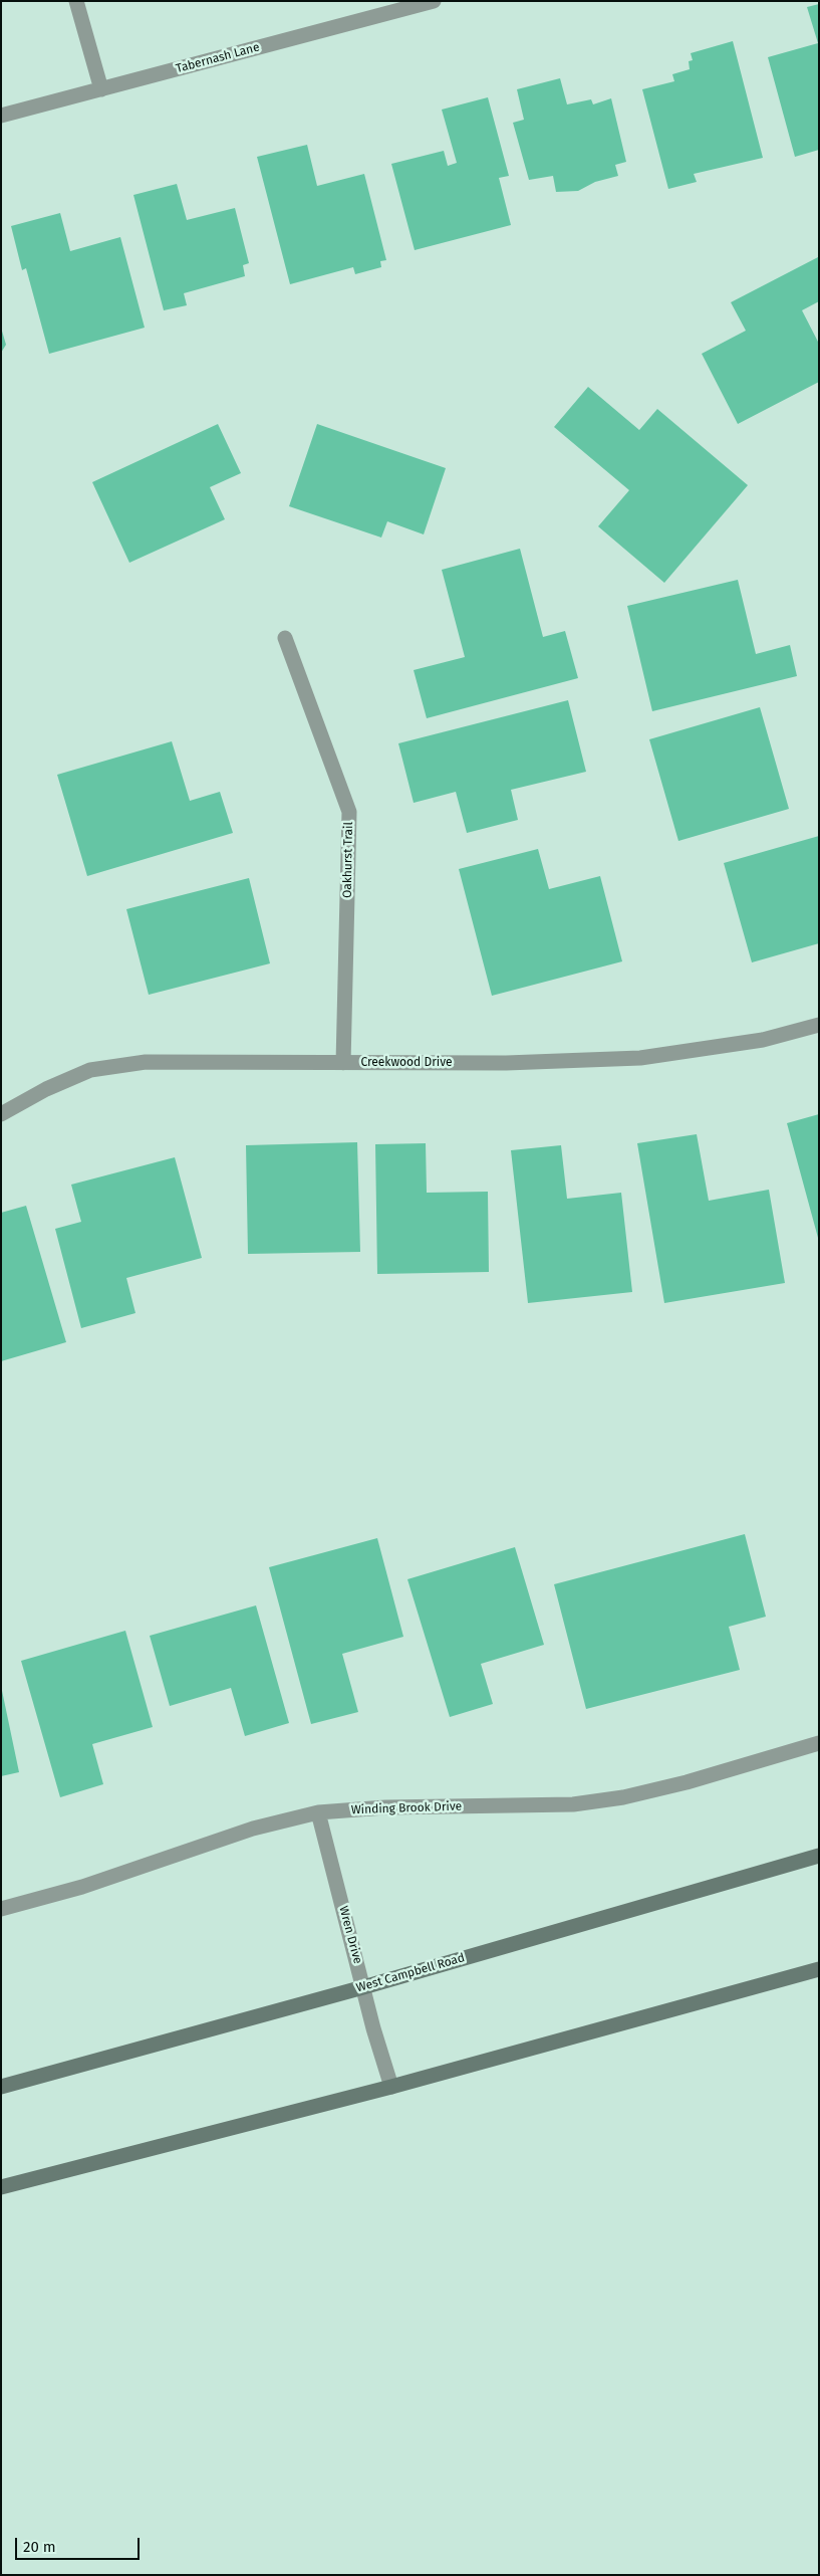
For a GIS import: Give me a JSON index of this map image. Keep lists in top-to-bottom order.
{
  "streets": {
    "main road": ["West Campbell Road"],
    "street": [
      "Tabernash Lane",
      "Oakhurst Trail",
      "Creekwood Drive",
      "Winding Brook Drive",
      "Wren Drive"
    ]
  },
  "crossings": [
    ["Oakhurst Trail", "Creekwood Drive"],
    ["Winding Brook Drive", "Wren Drive"],
    ["Wren Drive", "West Campbell Road"]
  ],
  "scale_bar": "20 m"
}
